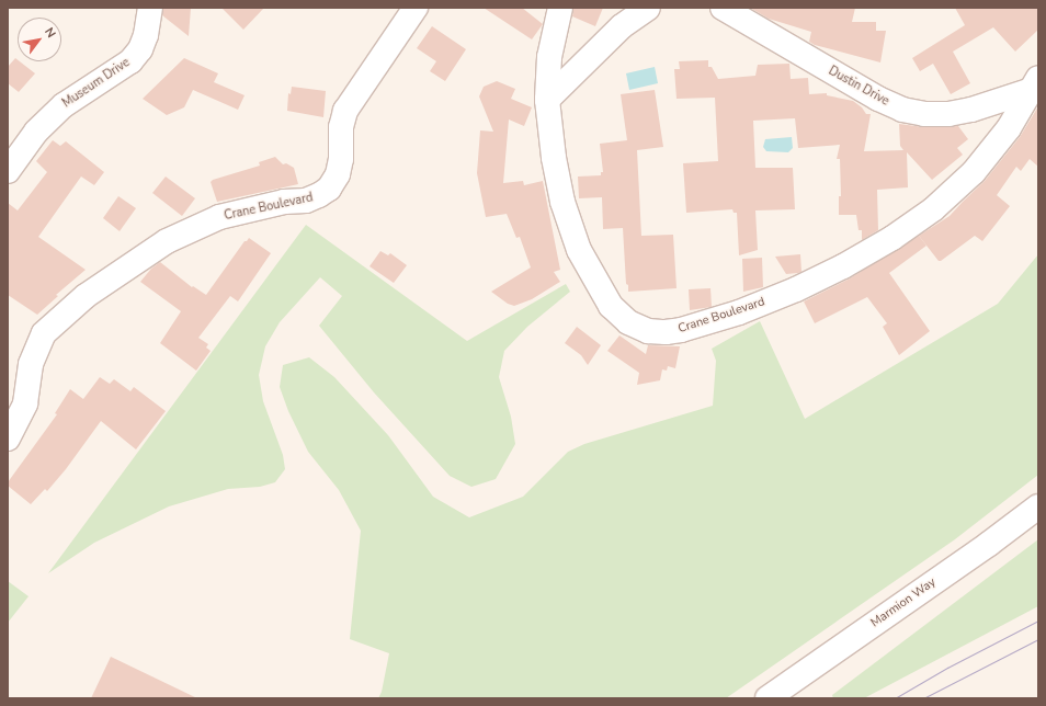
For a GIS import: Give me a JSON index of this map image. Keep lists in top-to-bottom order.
{
  "streets": {
    "street": [
      "Museum Drive",
      "Dustin Drive",
      "Crane Boulevard",
      "Marmion Way"
    ]
  },
  "crossings": [
    ["Dustin Drive", "Crane Boulevard"]
  ],
  "north": "top right"
}
